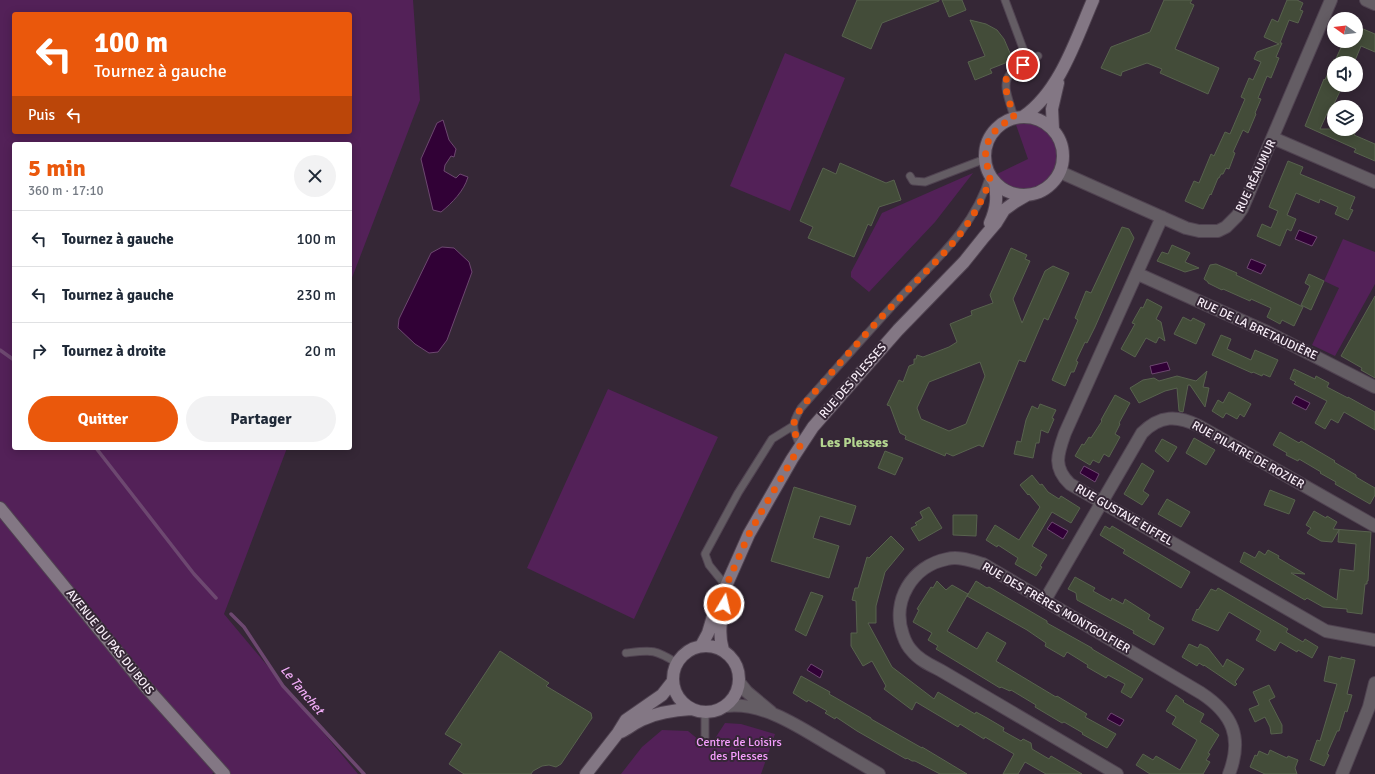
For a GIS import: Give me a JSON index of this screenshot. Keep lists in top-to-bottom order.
{
  "streets": {
    "street": [
      "RUE RÉAUMUR",
      "RUE DE LA BRETAUDIÈRE",
      "RUE DES PLESSES",
      "RUE PILATRE DE ROZIER",
      "RUE GUSTAVE EIFFEL",
      "RUE DES FRÈRES MONTGOLFIER",
      "AVENUE DU PAS DU BOIS"
    ]
  },
  "crossings": [
    ["RUE RÉAUMUR", "RUE DES PLESSES"],
    ["RUE RÉAUMUR", "RUE GUSTAVE EIFFEL"],
    ["RUE DE LA BRETAUDIÈRE", "RUE GUSTAVE EIFFEL"],
    ["RUE PILATRE DE ROZIER", "RUE GUSTAVE EIFFEL"],
    ["RUE PILATRE DE ROZIER", "RUE DES FRÈRES MONTGOLFIER"]
  ],
  "districts": ["Les Plesses"],
  "water": ["Le Tanchet"],
  "parks": ["Centre de Loisirs des Plesses"],
  "north": "left",
  "page": {
    "turn": ["100 m", "Tournez à gauche"],
    "then": "Puis",
    "heading": ["5 min", "360 m · 17:10"],
    "list": [
      {
        "name": "Tournez à gauche",
        "value": "100 m"
      },
      {
        "name": "Tournez à gauche",
        "value": "230 m"
      },
      {
        "name": "Tournez à droite",
        "value": "20 m"
      }
    ],
    "buttons": ["Quitter", "Partager"]
  }
}
